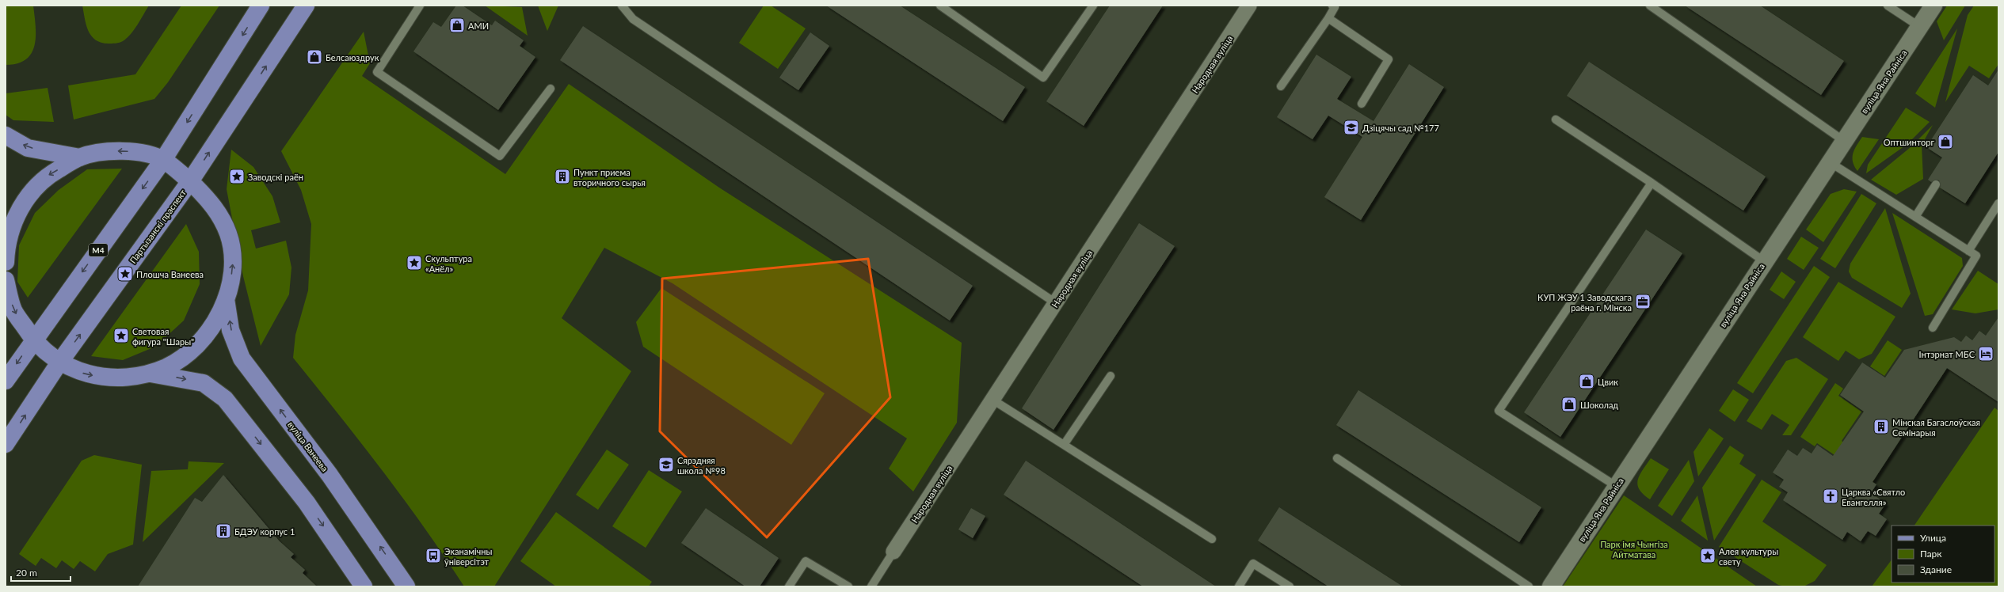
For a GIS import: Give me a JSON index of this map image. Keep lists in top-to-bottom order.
{
  "streets": {
    "main road": ["Партызанскі праспект", "М4", "вуліца Ванеева"],
    "street": ["Народная вуліца", "вуліца Яна Райніса"]
  },
  "parks": ["Парк імя Чынгіза Айтматава"],
  "places": {
    "shop": [
      "АМИ",
      "Белсаюздрук",
      "Оптшинторг",
      "Цвик",
      "Шоколад"
    ],
    "school or university": ["Дзіцячы сад №177", "Сярэдняя школа №98"],
    "place": [
      "Заводскі раён",
      "Скульптура «Анёл»",
      "Плошча Ванеева",
      "Световая фигура \"Шары\"",
      "Алея культуры свету"
    ],
    "building": ["Пункт приема вторичного сырья", "Мінская Багаслоўская Семінарыя", "БДЭУ корпус 1"],
    "office": ["КУП ЖЭУ 1 Заводскага раёна г. Мінска"],
    "hotel": ["Інтэрнат МБС"],
    "church": ["Царква «Святло Евангелля»"],
    "bus stop": ["Эканамічны ўніверсітэт"]
  },
  "legend": ["Улица", "Парк", "Здание"],
  "scale_bar": "20 m"
}
